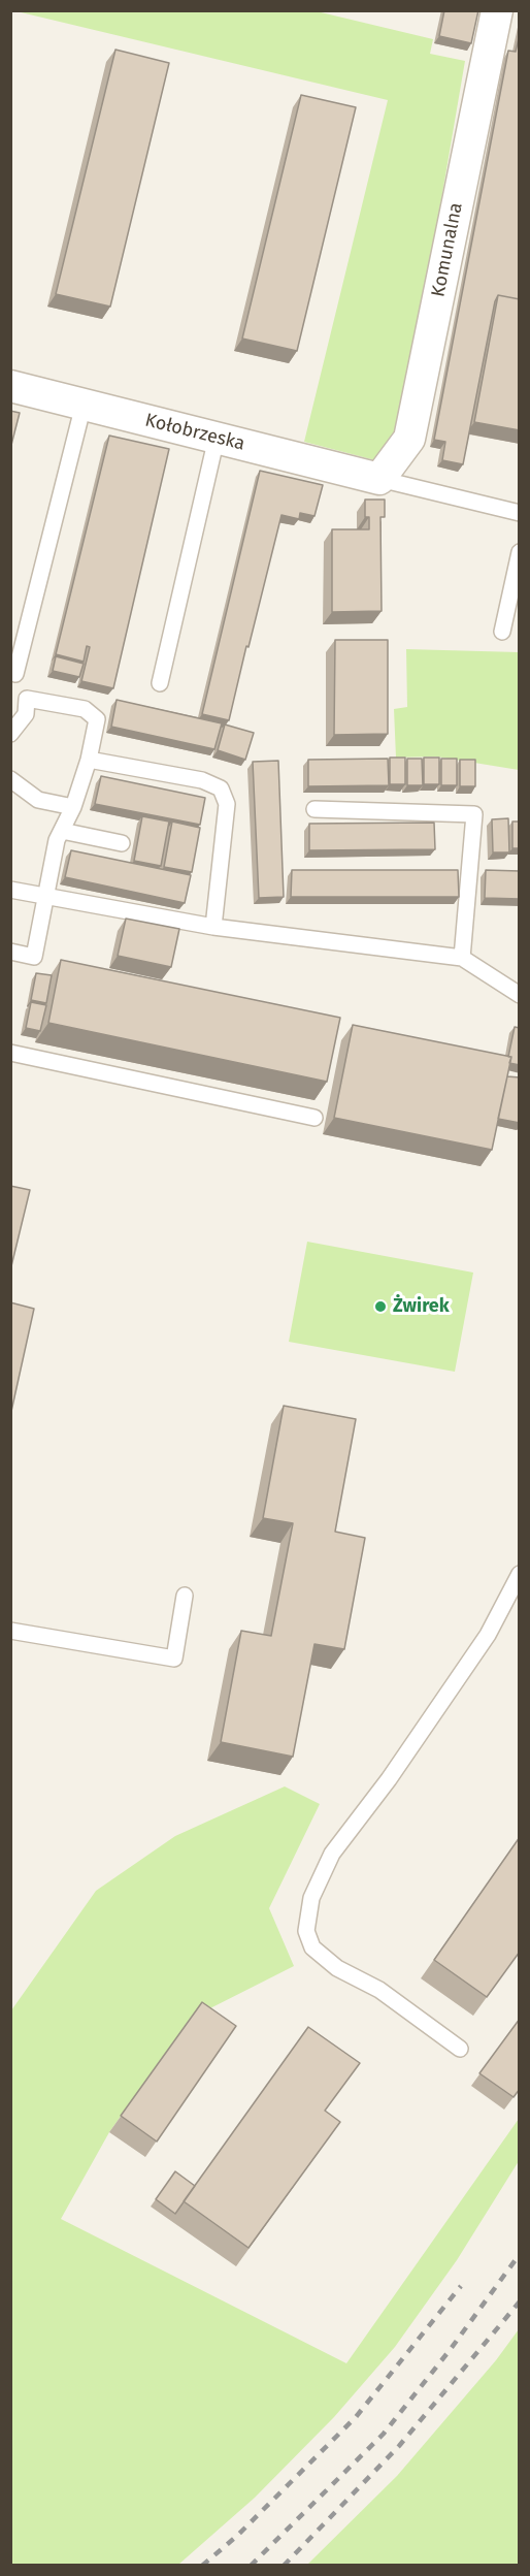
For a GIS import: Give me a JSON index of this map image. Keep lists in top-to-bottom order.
{
  "streets": {
    "street": ["Komunalna", "Kołobrzeska"]
  },
  "crossings": [
    ["Komunalna", "Kołobrzeska"]
  ],
  "places": ["Żwirek"]
}
